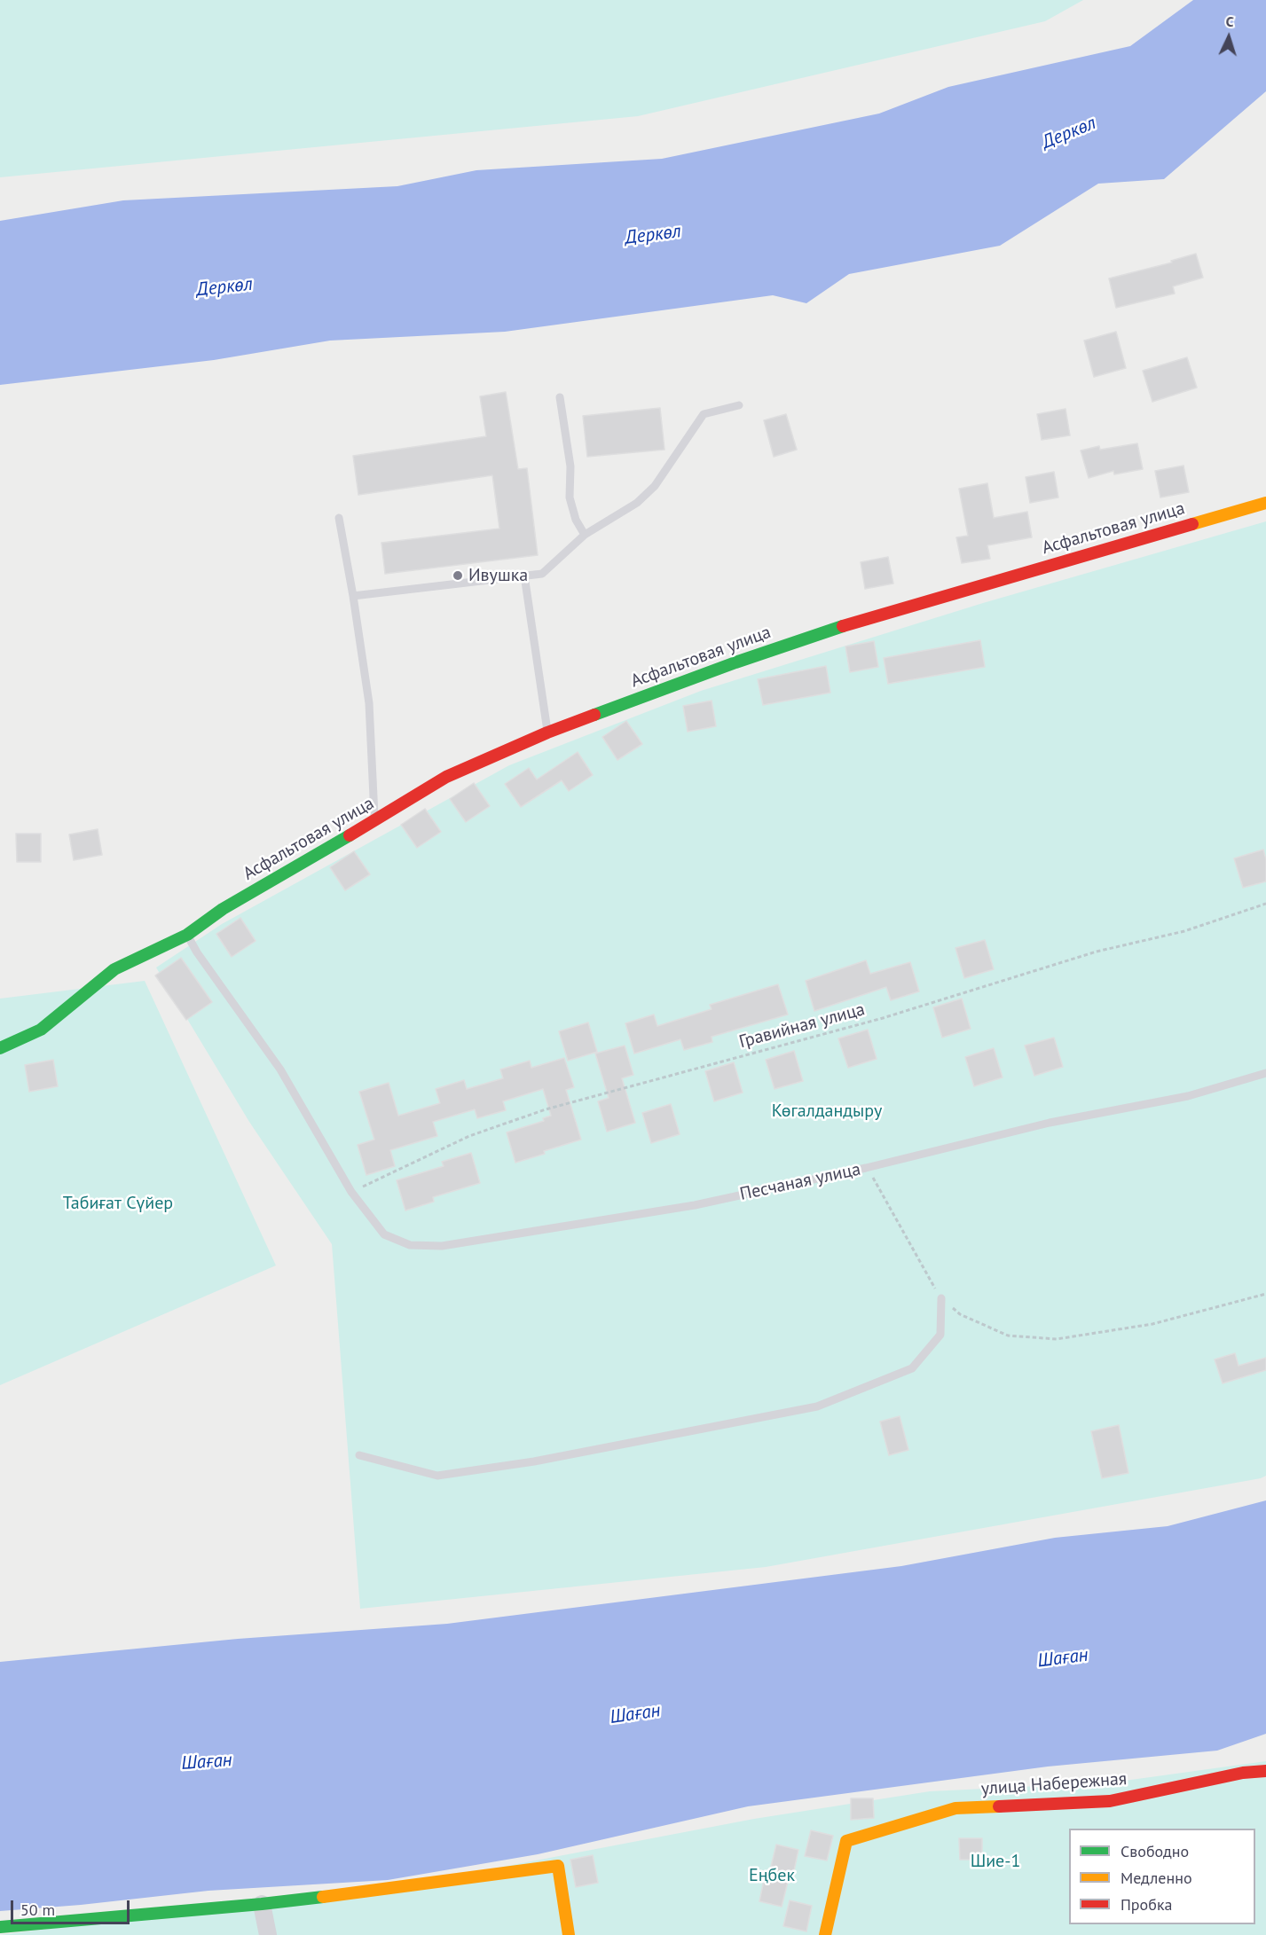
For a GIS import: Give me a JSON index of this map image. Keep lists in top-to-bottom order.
{
  "streets": {
    "street": ["Асфальтовая улица", "улица Набережная"],
    "lane": ["Песчаная улица"],
    "path": ["Гравийная улица"]
  },
  "crossings": [
    ["Асфальтовая улица", "Песчаная улица"],
    ["Гравийная улица", "Песчаная улица"]
  ],
  "water": ["Деркөл", "Шаған"],
  "parks": [
    "Көгалдандыру",
    "Табиғат Сүйер",
    "Шие-1",
    "Еңбек"
  ],
  "places": ["Ивушка"],
  "legend": ["Свободно", "Медленно", "Пробка"],
  "scale_bar": "50 m",
  "north": "top"
}
